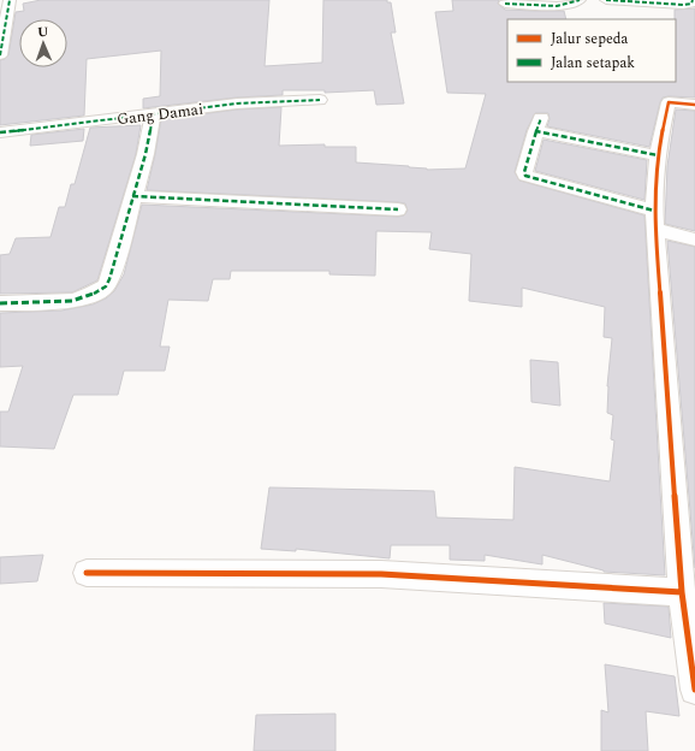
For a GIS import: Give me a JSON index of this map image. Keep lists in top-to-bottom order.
{
  "streets": {
    "street": ["Gang Damai"]
  },
  "legend": ["Jalur sepeda", "Jalan setapak"],
  "north": "top"
}
